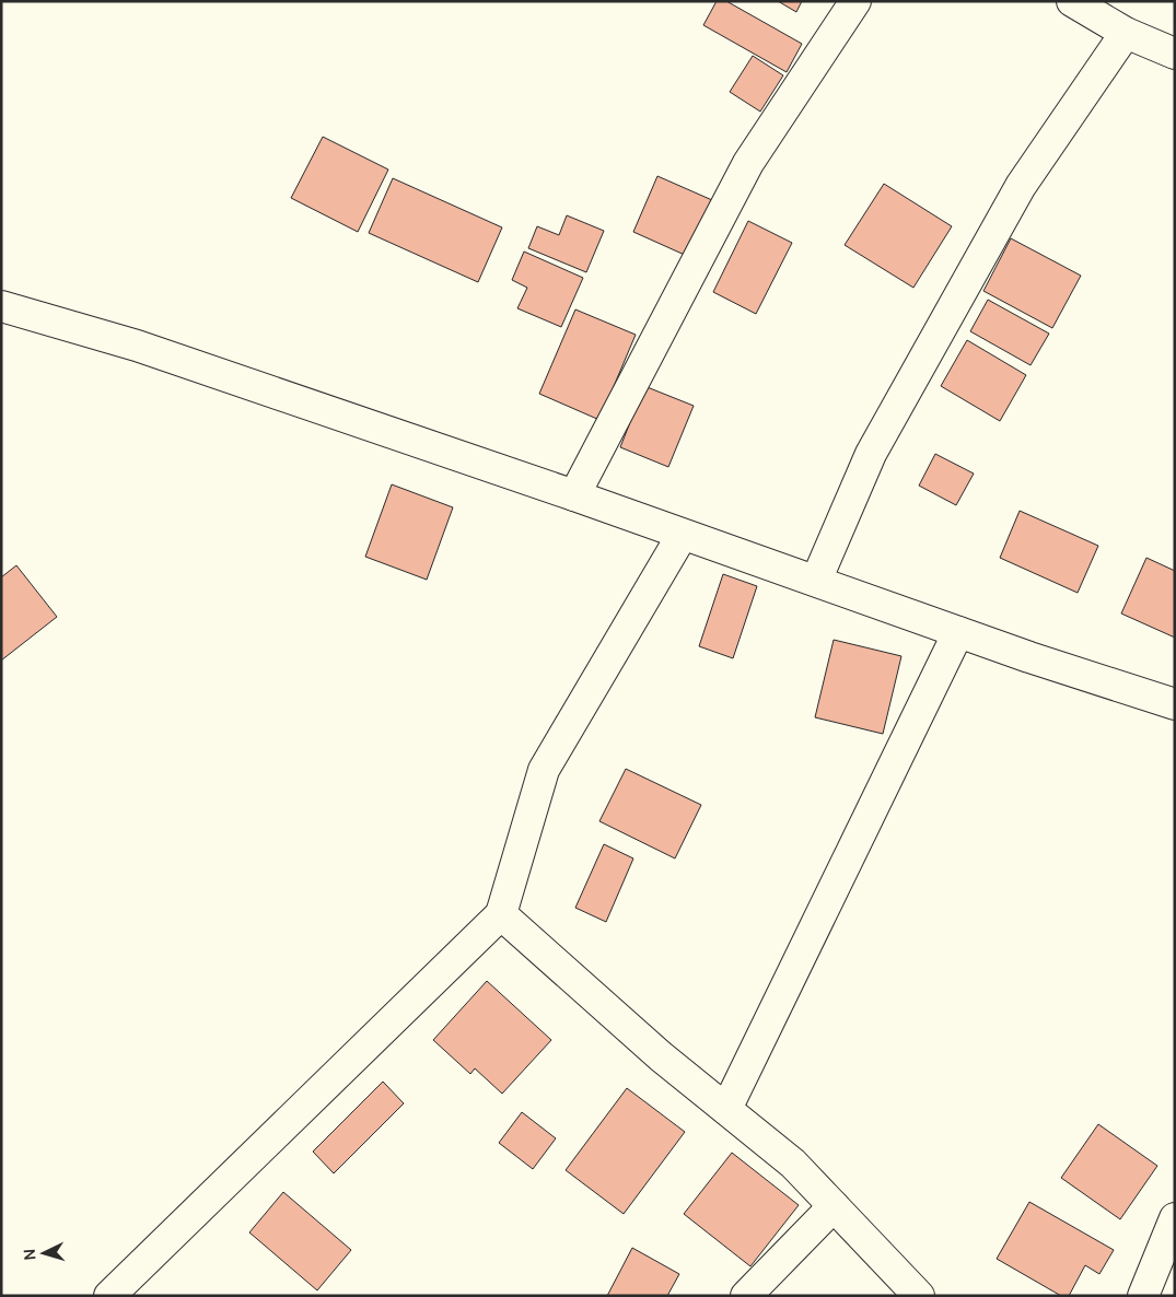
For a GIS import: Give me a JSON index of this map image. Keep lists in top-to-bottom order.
{
  "north": "left"
}
